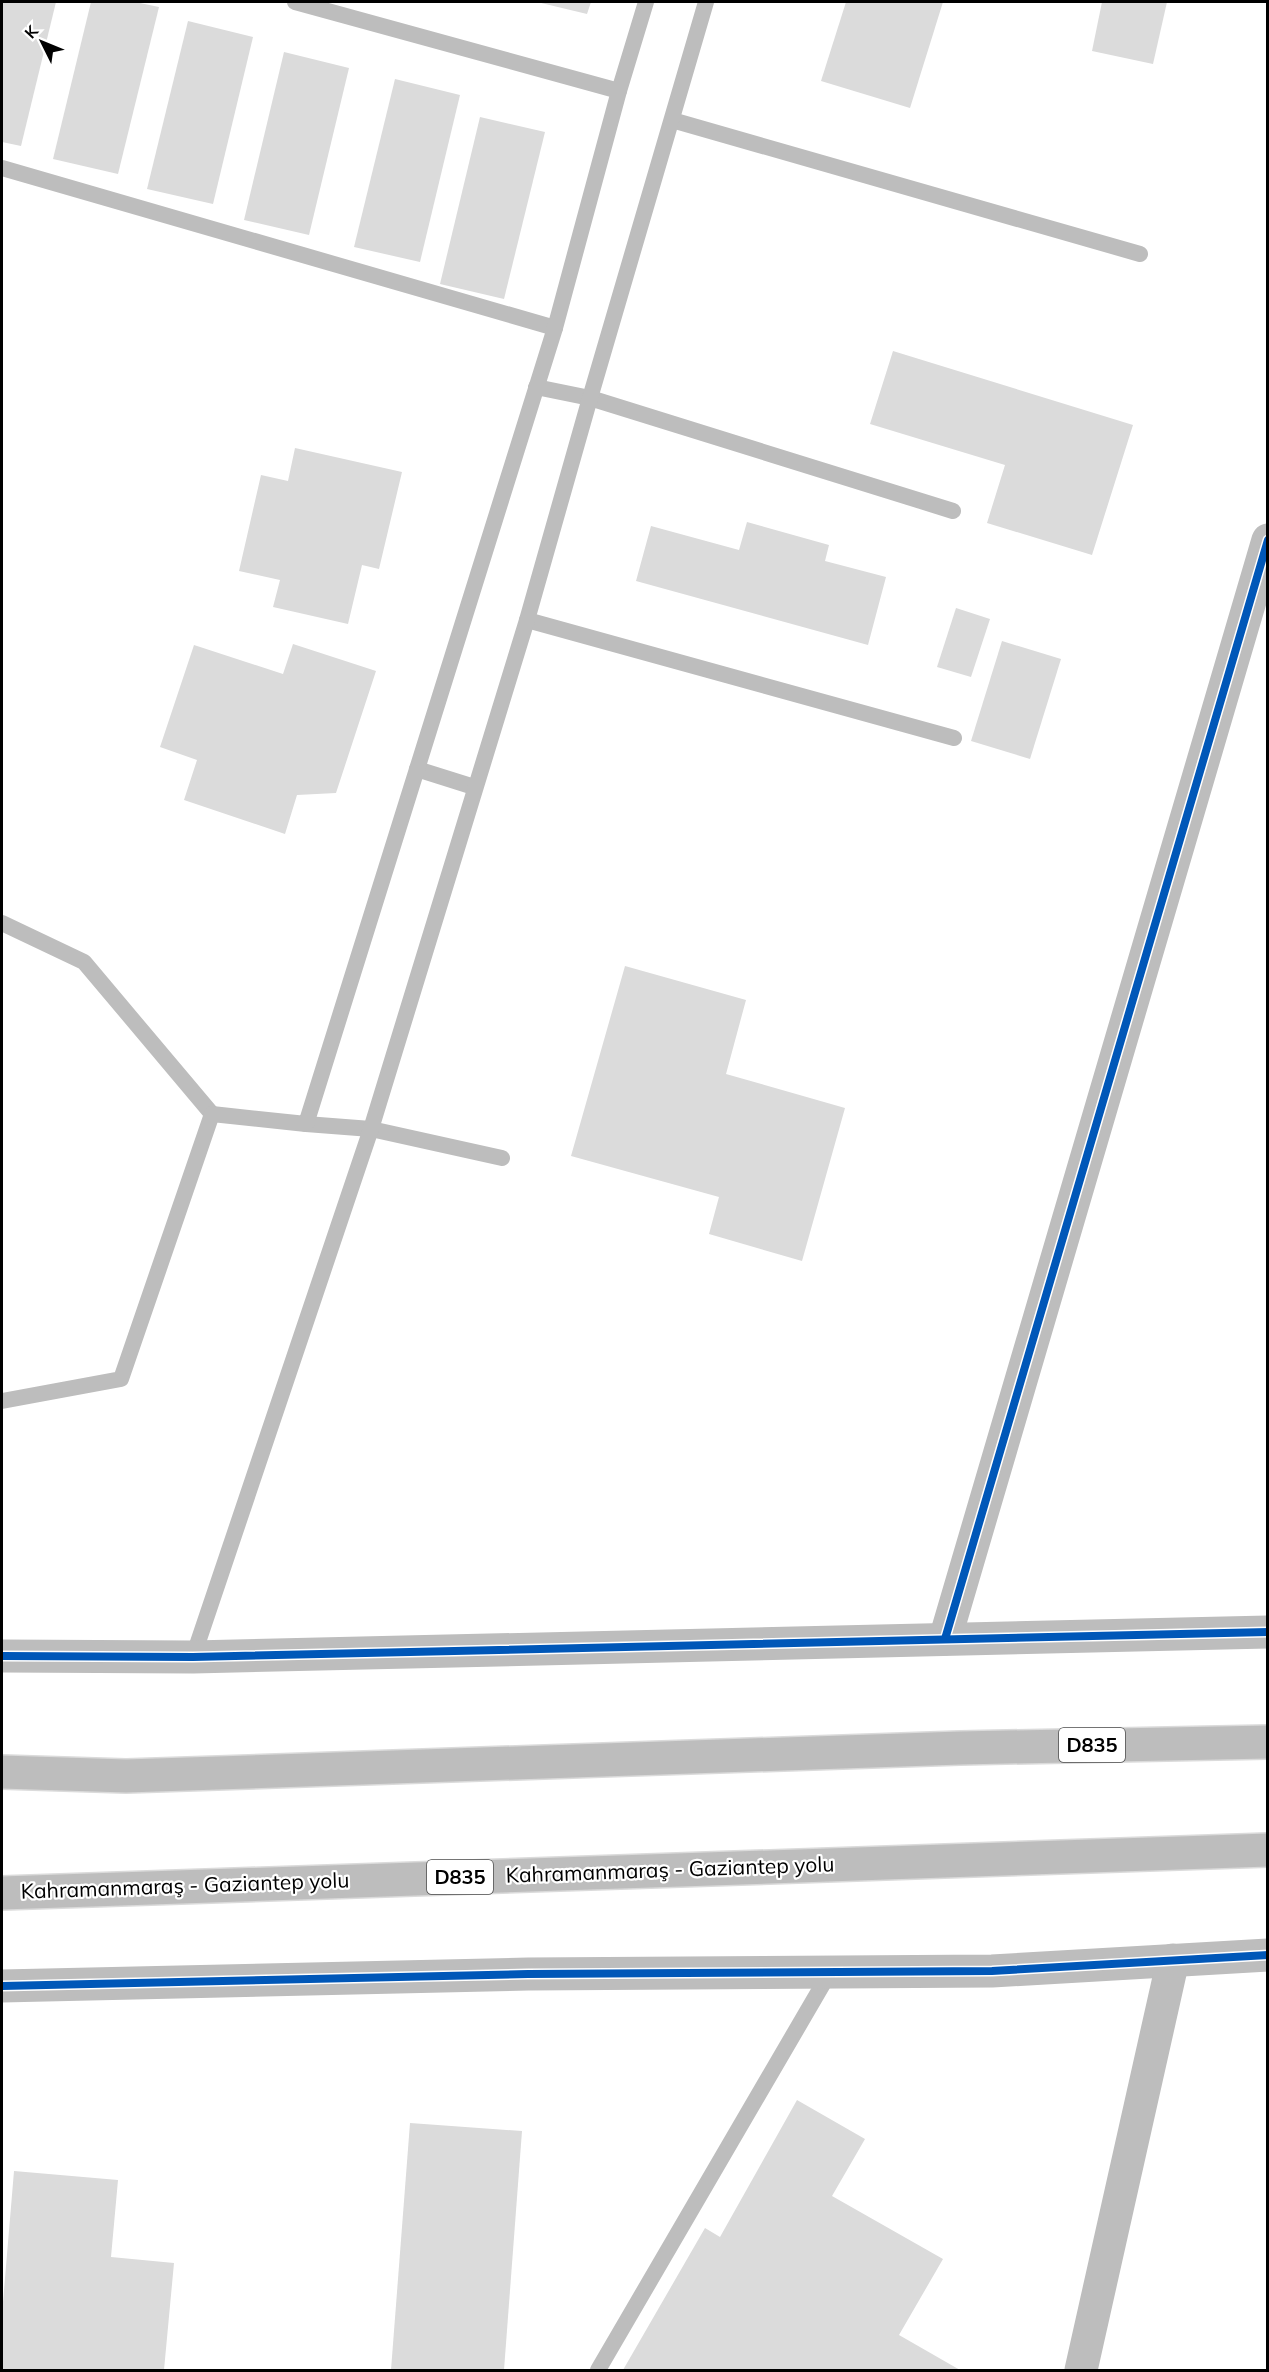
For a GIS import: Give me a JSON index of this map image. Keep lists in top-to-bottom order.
{
  "streets": {
    "main road": ["D835", "Kahramanmaraş - Gaziantep yolu"]
  },
  "north": "top left"
}
